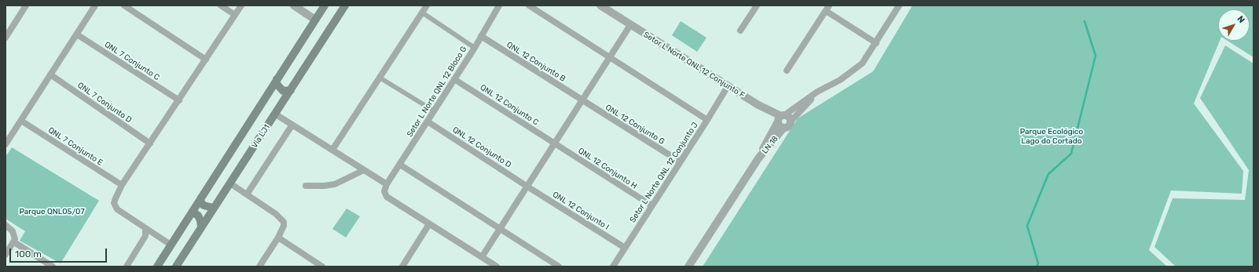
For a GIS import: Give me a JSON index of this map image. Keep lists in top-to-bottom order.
{
  "streets": {
    "main road": ["Via LJ1"],
    "street": [
      "QNL 7 Conjunto C",
      "QNL 12 Conjunto B",
      "Setor L Norte QNL 12 Conjunto F",
      "Setor L Norte QNL 12 Bloco G",
      "QNL 7 Conjunto D",
      "QNL 12 Conjunto C",
      "QNL 12 Conjunto G",
      "LN 18",
      "QNL 7 Conjunto E",
      "QNL 12 Conjunto D",
      "QNL 12 Conjunto H",
      "Setor L Norte QNL 12 Conjunto J",
      "QNL 12 Conjunto I"
    ]
  },
  "crossings": [
    ["QNL 12 Conjunto B", "Setor L Norte QNL 12 Bloco G"],
    ["QNL 12 Conjunto B", "QNL 12 Conjunto G"],
    ["Setor L Norte QNL 12 Conjunto F", "LN 18"],
    ["Setor L Norte QNL 12 Conjunto F", "Setor L Norte QNL 12 Conjunto J"],
    ["Setor L Norte QNL 12 Bloco G", "QNL 12 Conjunto C"],
    ["Setor L Norte QNL 12 Bloco G", "QNL 12 Conjunto D"],
    ["QNL 12 Conjunto C", "QNL 12 Conjunto H"],
    ["QNL 12 Conjunto G", "Setor L Norte QNL 12 Conjunto J"],
    ["QNL 12 Conjunto D", "QNL 12 Conjunto I"],
    ["QNL 12 Conjunto H", "Setor L Norte QNL 12 Conjunto J"],
    ["Setor L Norte QNL 12 Conjunto J", "QNL 12 Conjunto I"]
  ],
  "parks": ["Parque Ecológico Lago do Cortado", "Parque QNL05/07"],
  "scale_bar": "100 m",
  "north": "top right"
}
